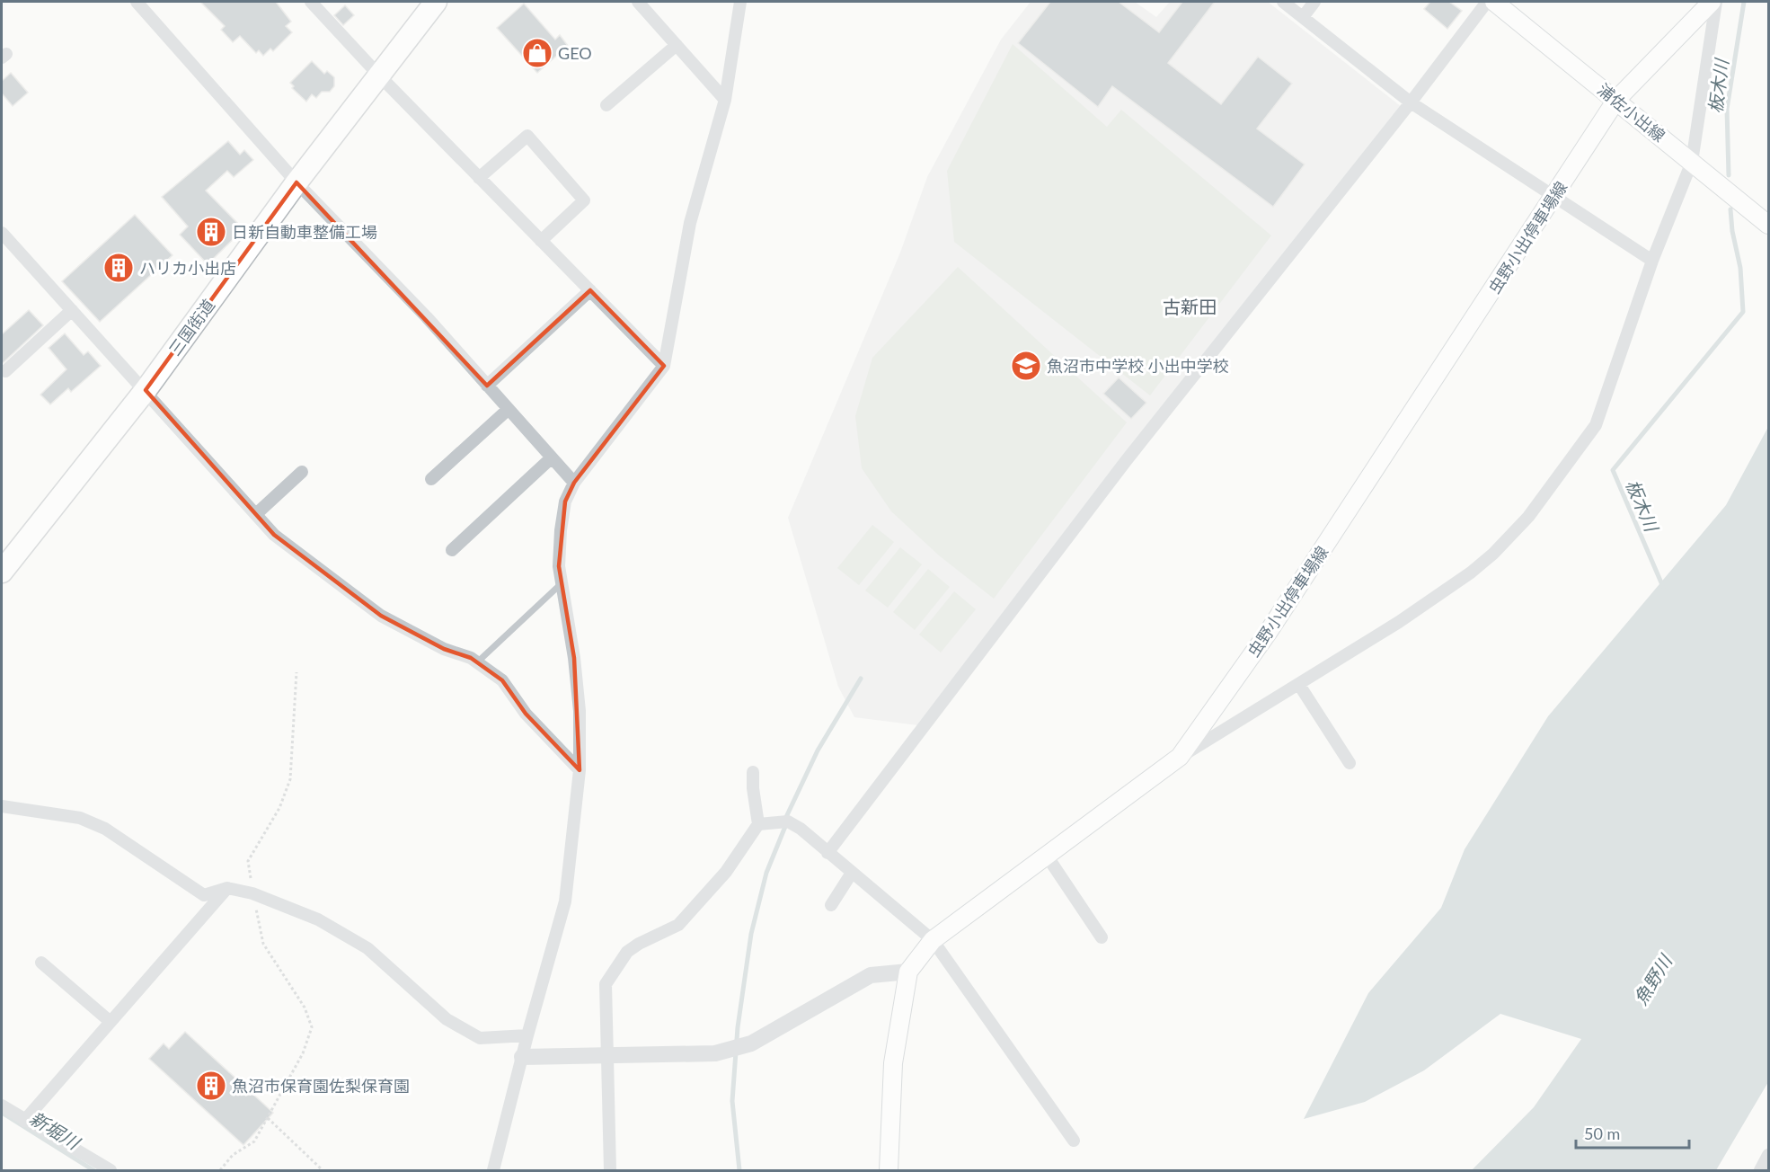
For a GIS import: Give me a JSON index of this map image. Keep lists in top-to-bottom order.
{
  "streets": {
    "highway": ["三国街道"],
    "main road": ["浦佐小出線", "虫野小出停車場線"]
  },
  "crossings": [
    ["浦佐小出線", "虫野小出停車場線"]
  ],
  "districts": ["古新田"],
  "water": ["板木川", "魚野川", "新堀川"],
  "places": {
    "shop": ["GEO"],
    "building": ["日新自動車整備工場", "ハリカ小出店", "魚沼市保育園佐梨保育園"],
    "school or university": ["魚沼市中学校 小出中学校"]
  },
  "scale_bar": "50 m"
}
